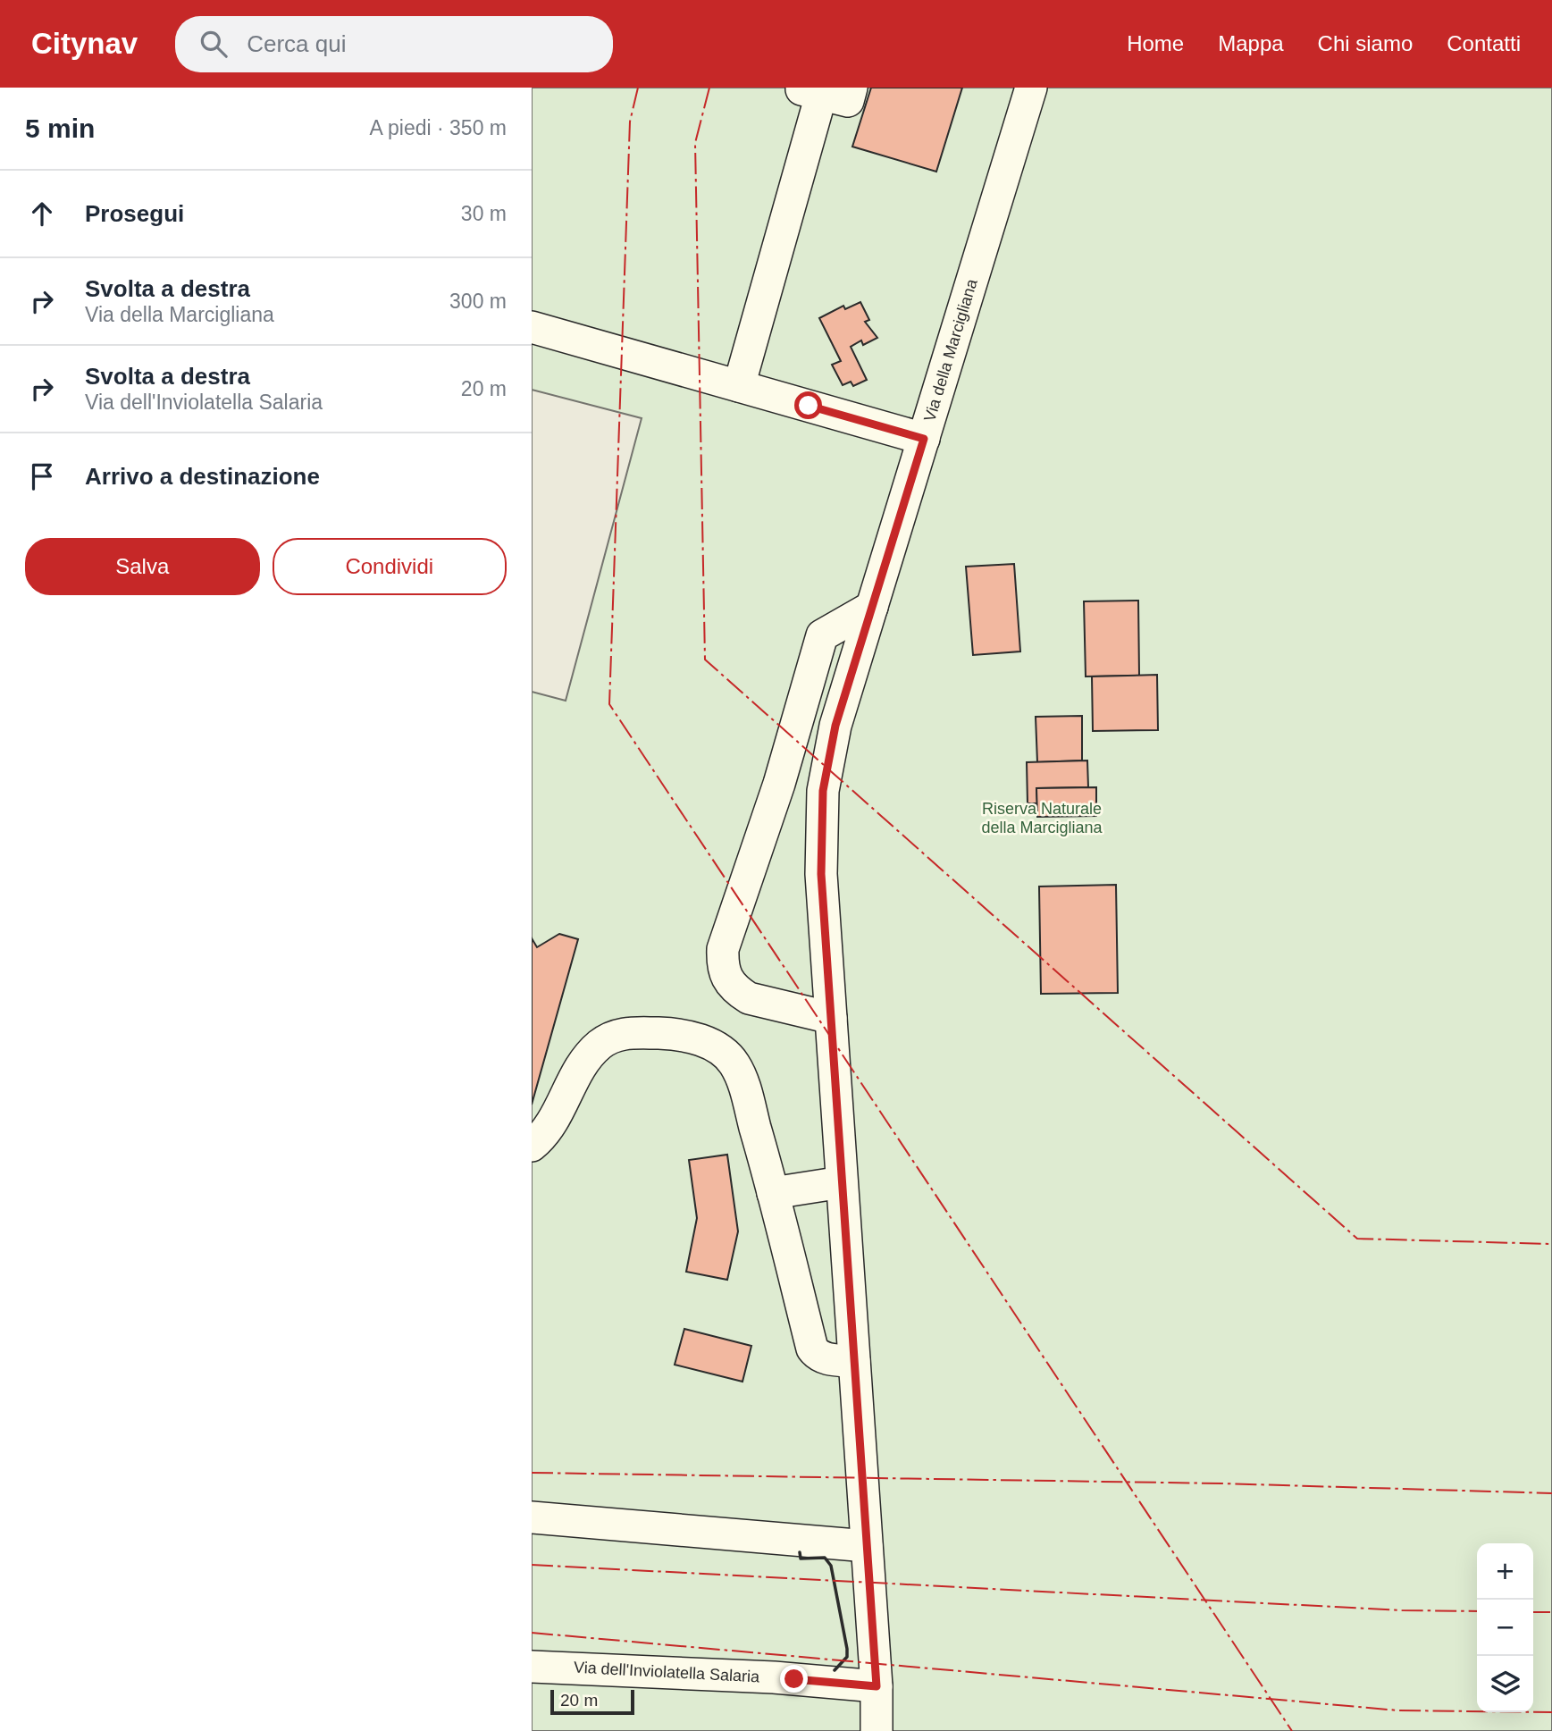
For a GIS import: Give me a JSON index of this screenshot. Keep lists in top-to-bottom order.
{
  "streets": {
    "street": ["Via della Marcigliana", "Via dell'Inviolatella Salaria"]
  },
  "crossings": [
    ["Via della Marcigliana", "Via dell'Inviolatella Salaria"]
  ],
  "parks": ["Riserva Naturale della Marcigliana"],
  "scale_bar": "20 m",
  "page": {
    "header": "Citynav",
    "search": "Cerca qui",
    "nav": [
      "Home",
      "Mappa",
      "Chi siamo",
      "Contatti"
    ],
    "heading": ["5 min", "A piedi · 350 m"],
    "list": [
      ["Prosegui", "30 m"],
      ["Svolta a destra", "Via della Marcigliana", "300 m"],
      ["Svolta a destra", "Via dell'Inviolatella Salaria", "20 m"],
      "Arrivo a destinazione"
    ],
    "buttons": ["Salva", "Condividi"],
    "map_buttons": ["+", "−"],
    "scale": "20 m"
  }
}
